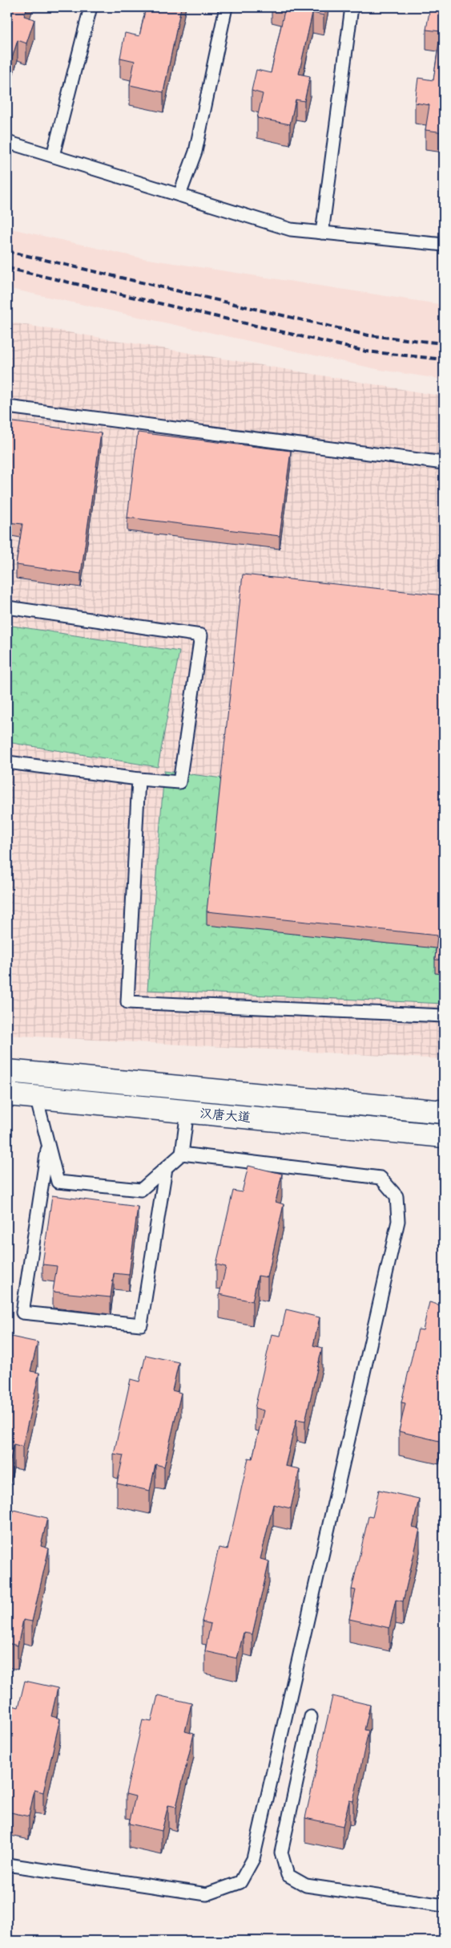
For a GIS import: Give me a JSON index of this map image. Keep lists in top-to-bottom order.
{
  "streets": {
    "main road": ["汉唐大道"]
  }
}
